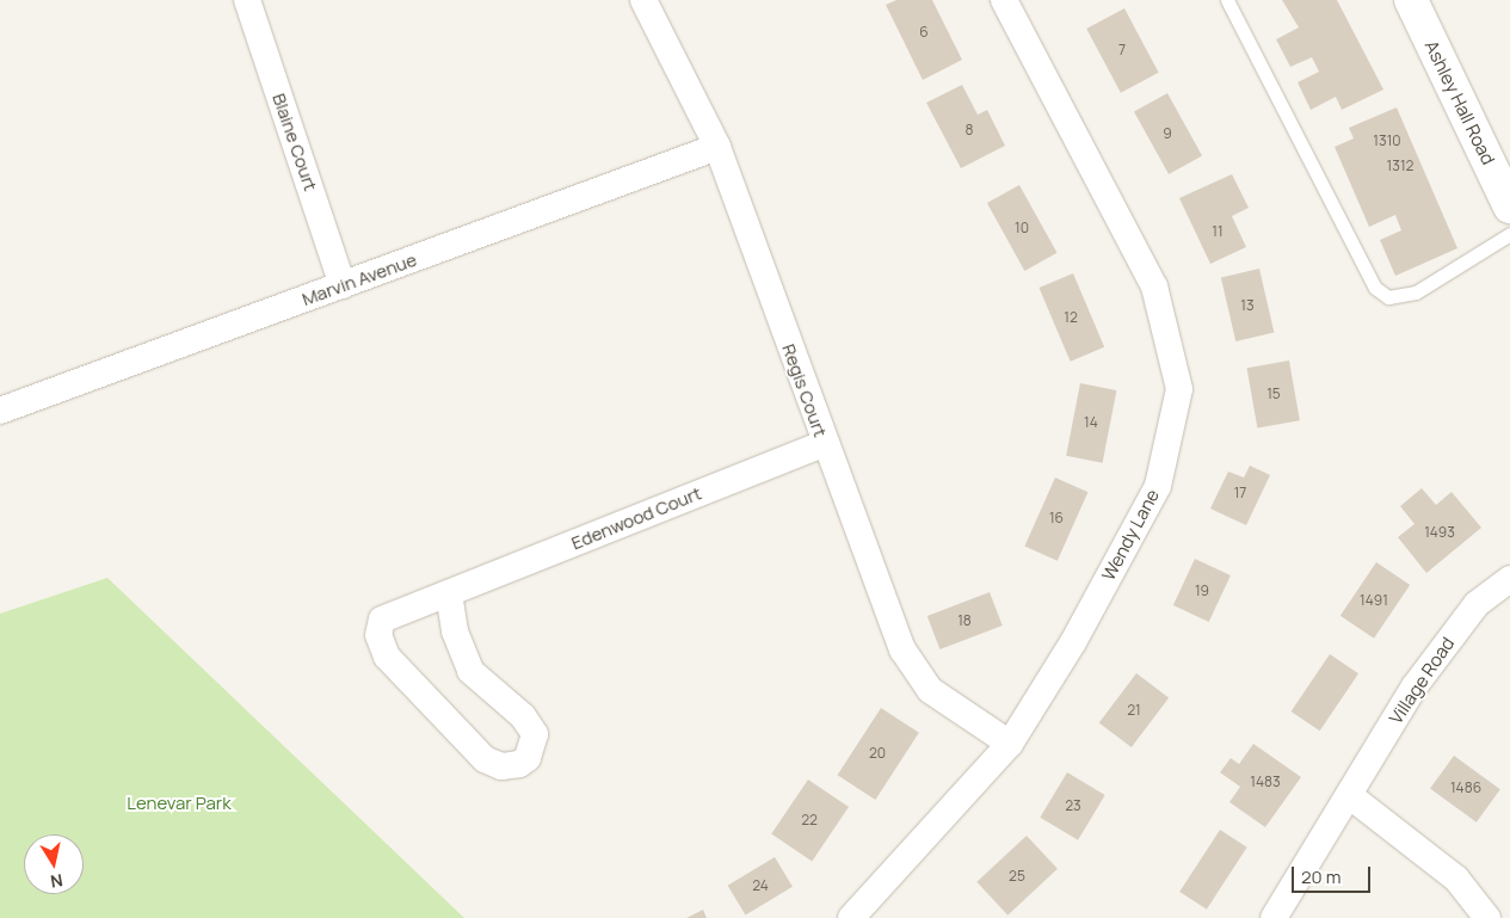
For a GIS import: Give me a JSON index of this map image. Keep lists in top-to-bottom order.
{
  "streets": {
    "street": [
      "Ashley Hall Road",
      "Blaine Court",
      "Marvin Avenue",
      "Regis Court",
      "Edenwood Court",
      "Wendy Lane",
      "Village Road"
    ]
  },
  "crossings": [
    ["Blaine Court", "Marvin Avenue"],
    ["Marvin Avenue", "Regis Court"],
    ["Regis Court", "Edenwood Court"],
    ["Regis Court", "Wendy Lane"]
  ],
  "parks": ["Lenevar Park"],
  "house_numbers": [
    "6",
    "7",
    "8",
    "9",
    "1310",
    "1312",
    "10",
    "11",
    "13",
    "12",
    "15",
    "14",
    "17",
    "16",
    "1493",
    "19",
    "1491",
    "18",
    "21",
    "20",
    "1483",
    "1486",
    "23",
    "22",
    "25",
    "24"
  ],
  "scale_bar": "20 m",
  "north": "bottom"
}
